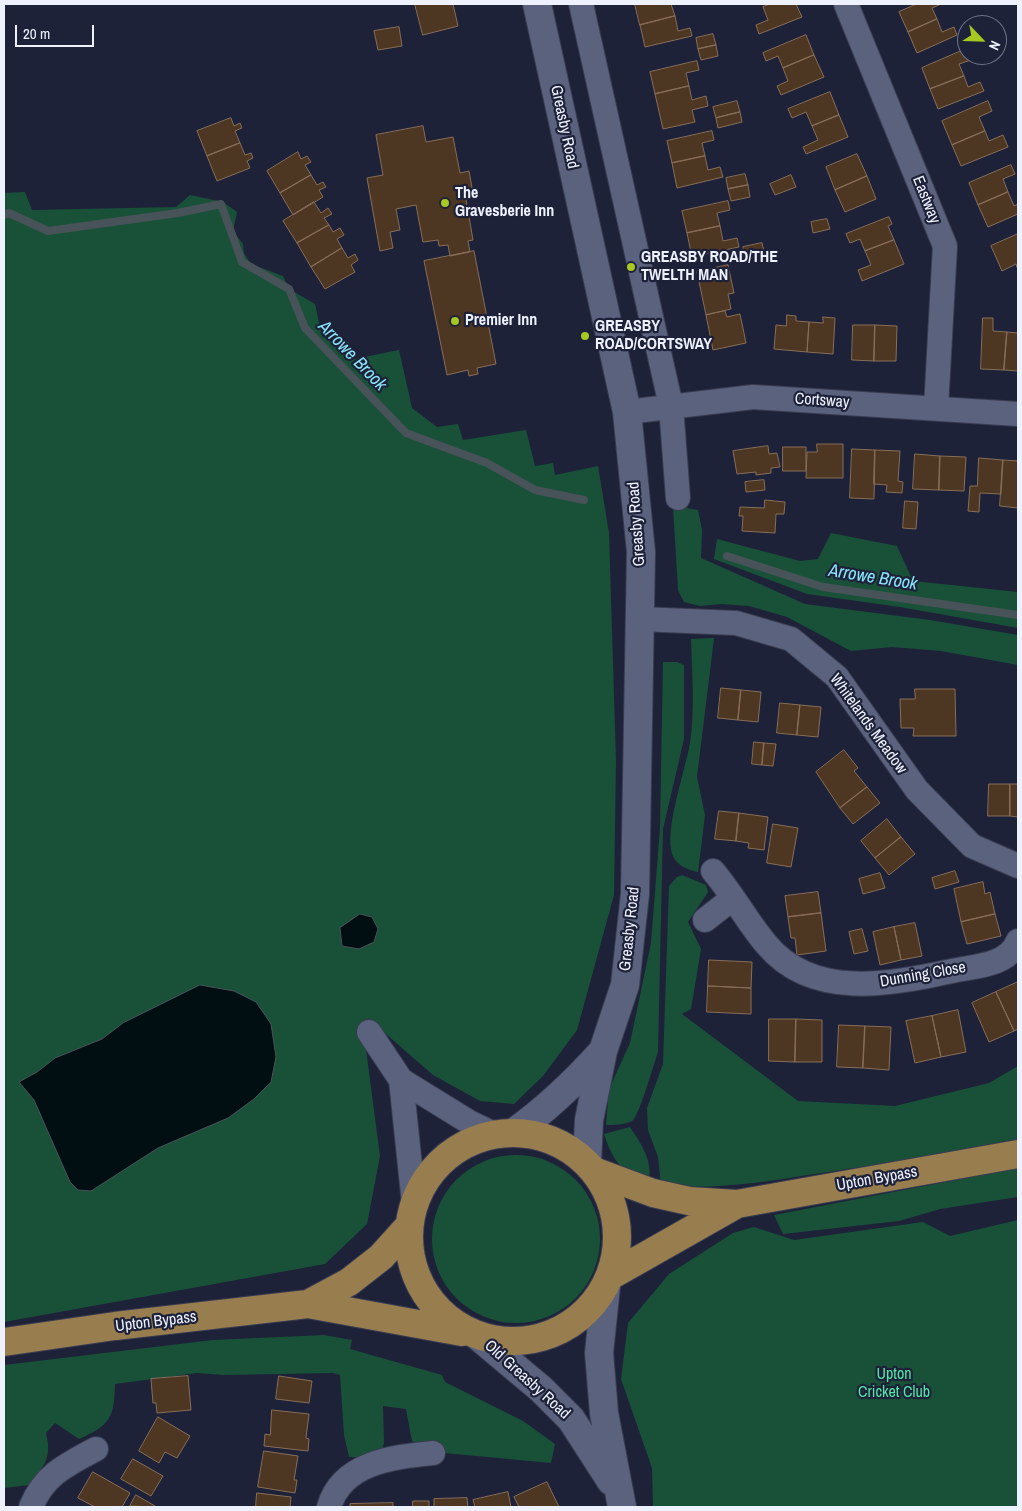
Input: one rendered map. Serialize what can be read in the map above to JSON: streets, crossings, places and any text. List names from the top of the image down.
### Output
{
  "streets": {
    "main road": ["Greasby Road", "Upton Bypass", "Old Greasby Road"],
    "street": [
      "Eastway",
      "Cortsway",
      "Whitelands Meadow",
      "Dunning Close"
    ]
  },
  "crossings": [
    ["Greasby Road", "Cortsway"],
    ["Greasby Road", "Whitelands Meadow"],
    ["Greasby Road", "Upton Bypass"],
    ["Eastway", "Cortsway"],
    ["Upton Bypass", "Old Greasby Road"]
  ],
  "water": ["Arrowe Brook"],
  "parks": ["Upton Cricket Club"],
  "places": [
    "The Gravesberie Inn",
    "GREASBY ROAD/THE TWELTH MAN",
    "Premier Inn",
    "GREASBY ROAD/CORTSWAY"
  ],
  "scale_bar": "20 m",
  "north": "bottom right"
}
